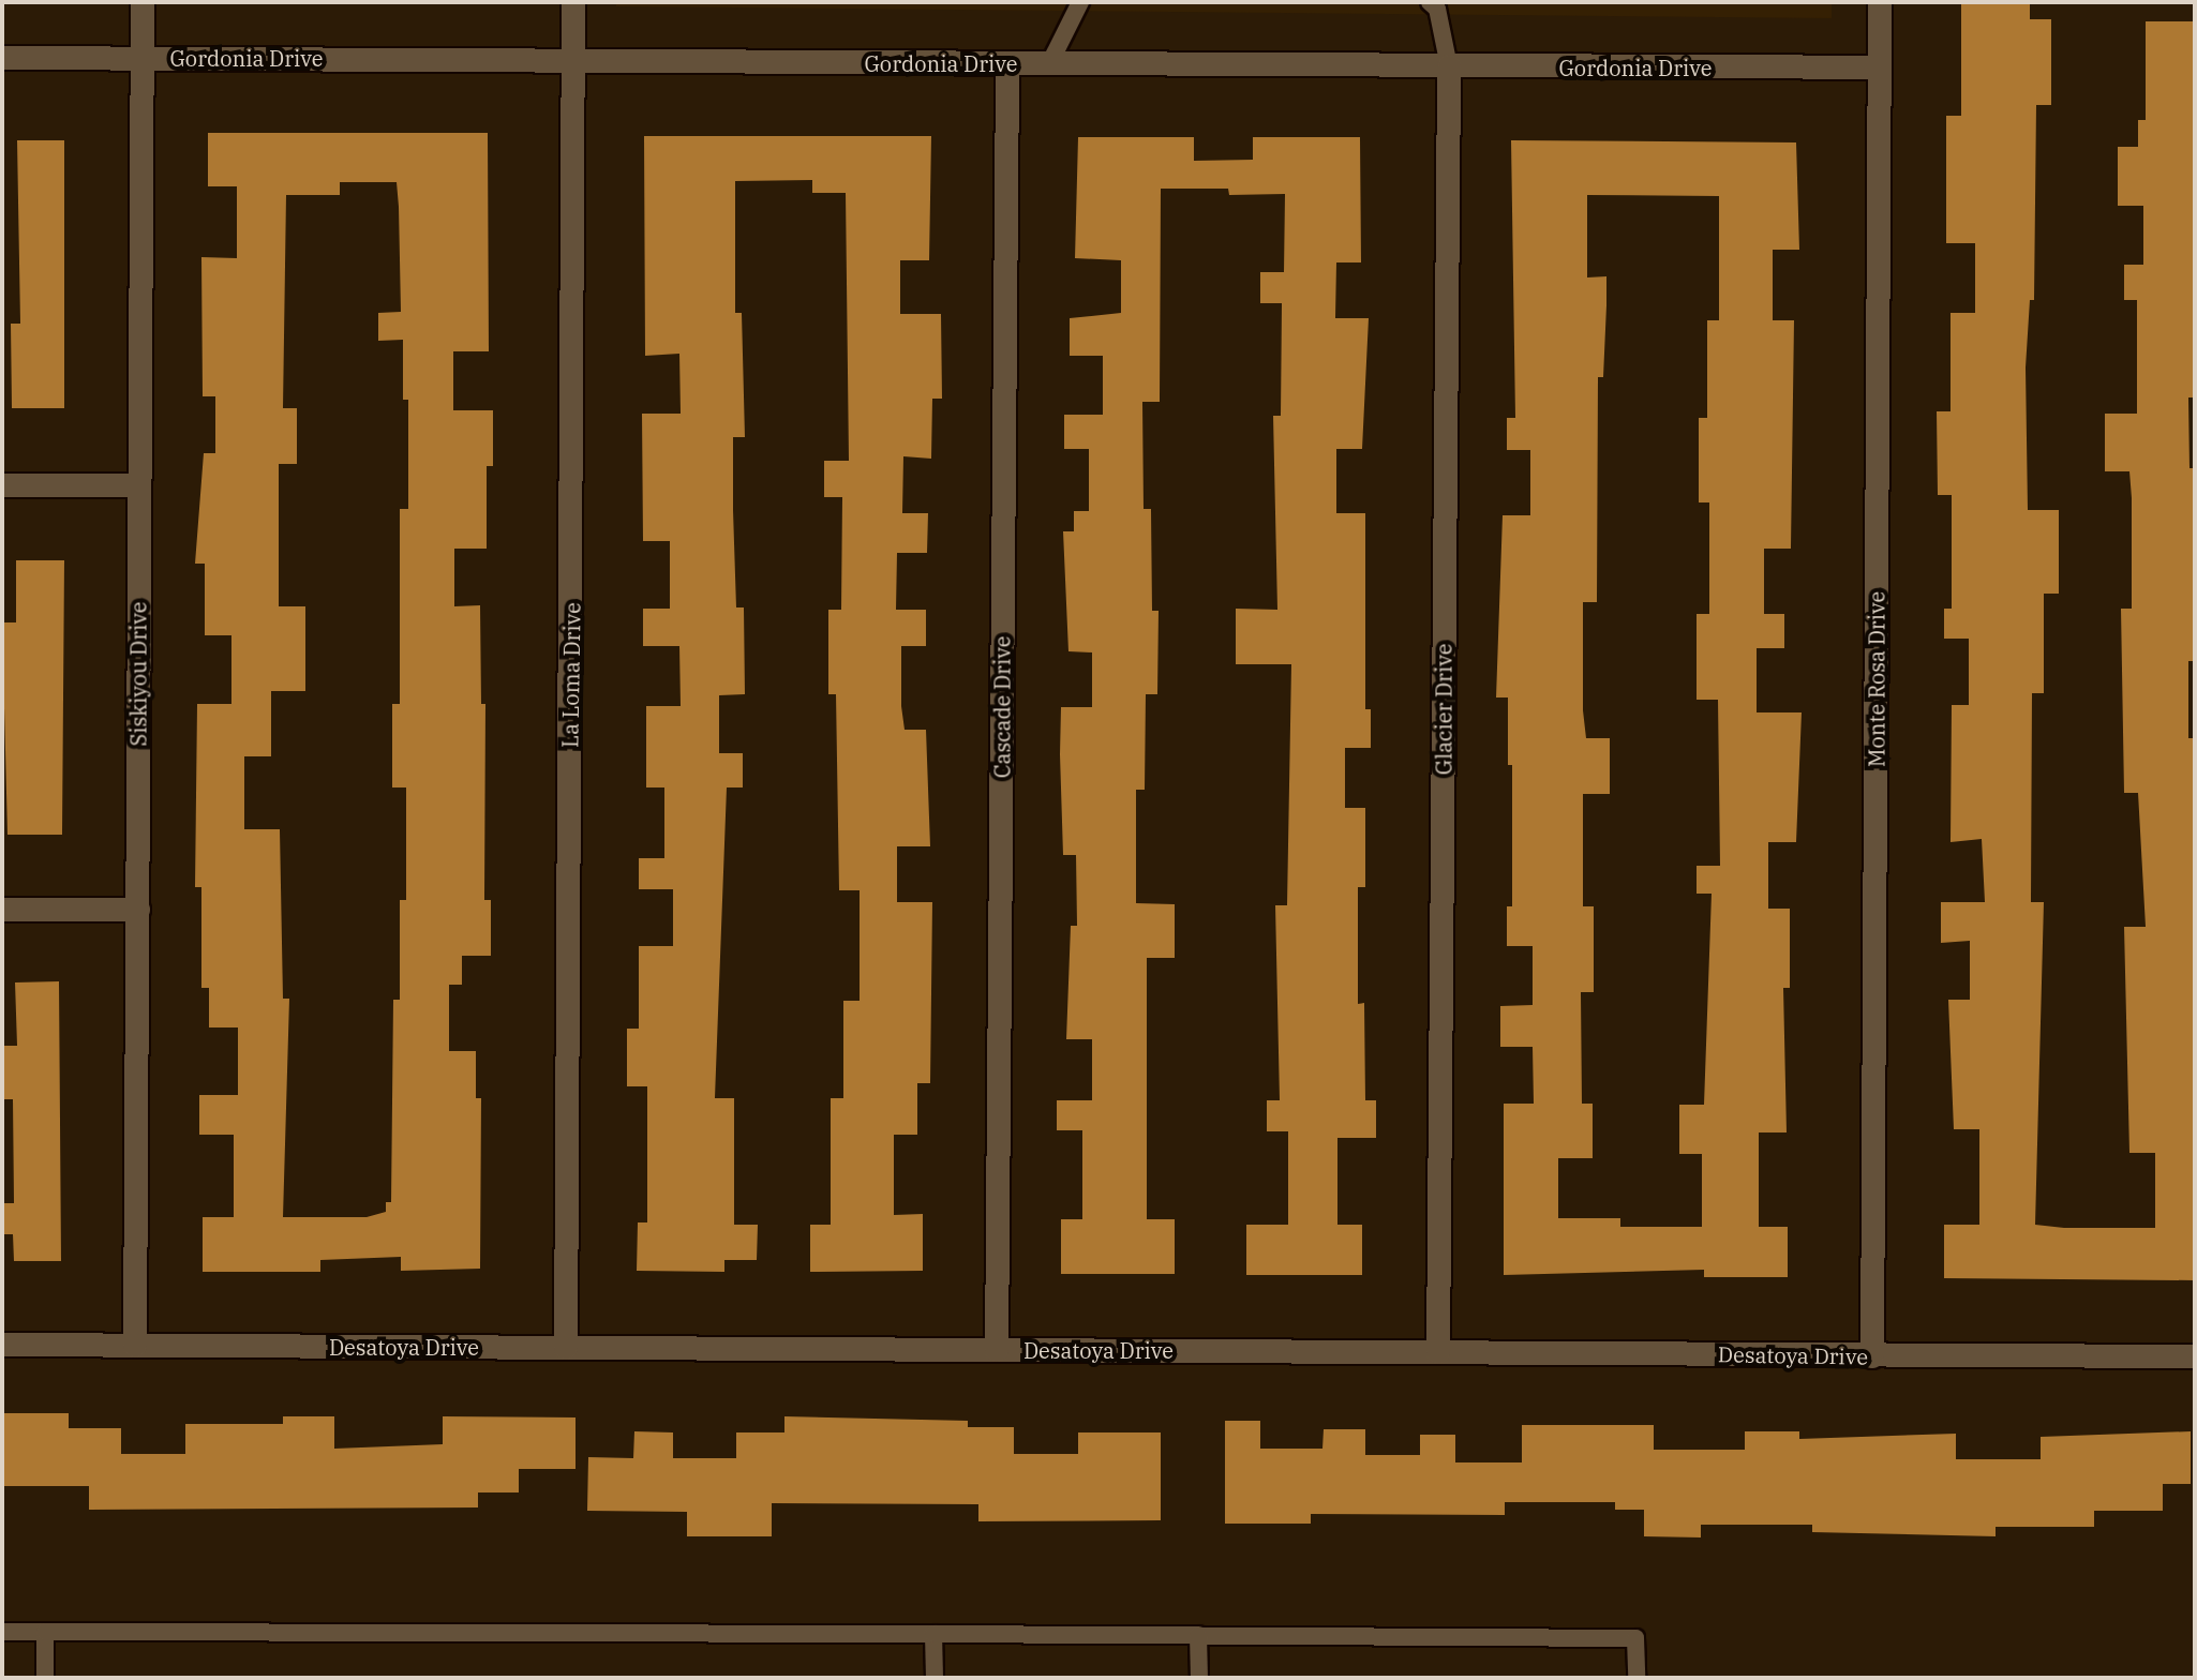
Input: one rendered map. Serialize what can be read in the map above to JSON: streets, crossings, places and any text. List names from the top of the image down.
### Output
{
  "streets": {
    "street": [
      "Gordonia Drive",
      "Siskiyou Drive",
      "La Loma Drive",
      "Monte Rosa Drive",
      "Cascade Drive",
      "Glacier Drive",
      "Desatoya Drive"
    ]
  },
  "crossings": [
    ["Gordonia Drive", "Siskiyou Drive"],
    ["Gordonia Drive", "La Loma Drive"],
    ["Gordonia Drive", "Monte Rosa Drive"],
    ["Gordonia Drive", "Cascade Drive"],
    ["Gordonia Drive", "Glacier Drive"],
    ["Siskiyou Drive", "Desatoya Drive"],
    ["La Loma Drive", "Desatoya Drive"],
    ["Monte Rosa Drive", "Desatoya Drive"],
    ["Cascade Drive", "Desatoya Drive"],
    ["Glacier Drive", "Desatoya Drive"]
  ]
}
